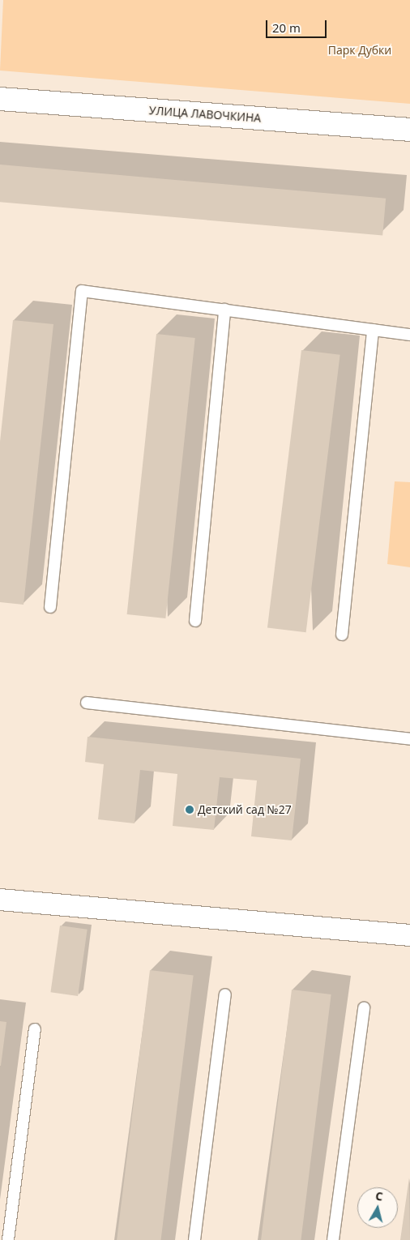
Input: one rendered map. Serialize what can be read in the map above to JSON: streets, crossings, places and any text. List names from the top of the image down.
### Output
{
  "streets": {
    "street": ["УЛИЦА ЛАВОЧКИНА"]
  },
  "parks": ["Парк Дубки"],
  "places": ["Детский сад №27"],
  "scale_bar": "20 m",
  "north": "top"
}
